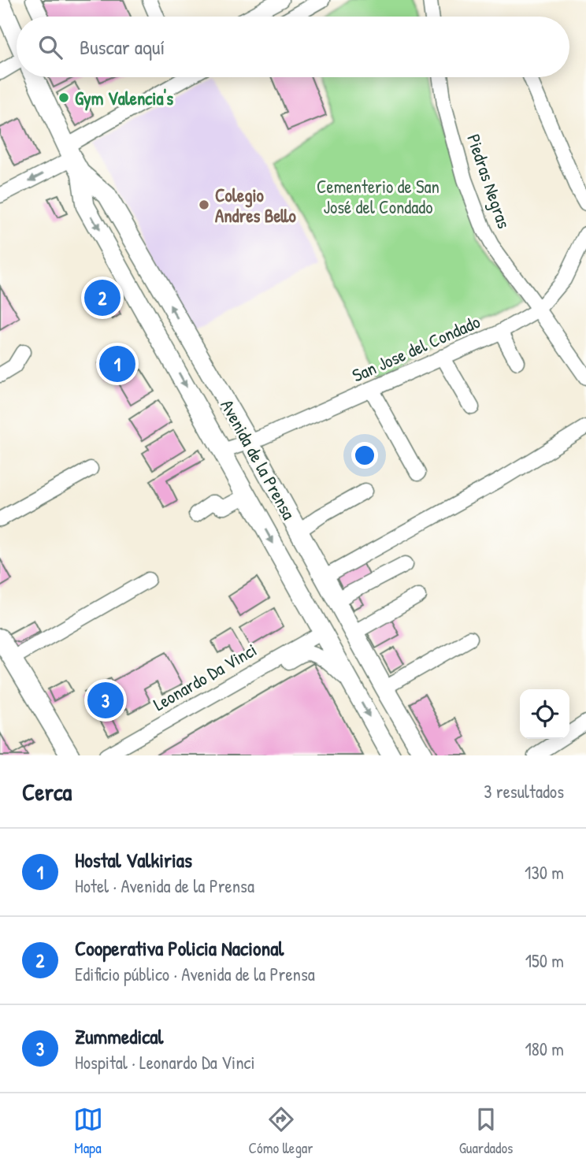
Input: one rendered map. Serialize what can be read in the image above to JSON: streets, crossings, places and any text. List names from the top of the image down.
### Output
{
  "streets": {
    "main road": ["Avenida de la Prensa"],
    "street": ["Piedras Negras", "San Jose del Condado", "Leonardo Da Vinci"]
  },
  "crossings": [
    ["Piedras Negras", "San Jose del Condado"],
    ["San Jose del Condado", "Avenida de la Prensa"],
    ["Avenida de la Prensa", "Leonardo Da Vinci"]
  ],
  "parks": ["Cementerio de San José del Condado"],
  "places": ["Gym Valencia's", "Colegio Andres Bello"],
  "page": {
    "search": "Buscar aquí",
    "pins": ["2", "1", "3"],
    "heading": ["Cerca", "3 resultados"],
    "list": [
      {
        "mark": "1",
        "name": "Hostal Valkirias",
        "note": "Hotel · Avenida de la Prensa",
        "value": "130 m"
      },
      {
        "mark": "2",
        "name": "Cooperativa Policia Nacional",
        "note": "Edificio público · Avenida de la Prensa",
        "value": "150 m"
      },
      {
        "mark": "3",
        "name": "Zummedical",
        "note": "Hospital · Leonardo Da Vinci",
        "value": "180 m"
      }
    ],
    "nav": ["Mapa", "Cómo llegar", "Guardados"]
  }
}
